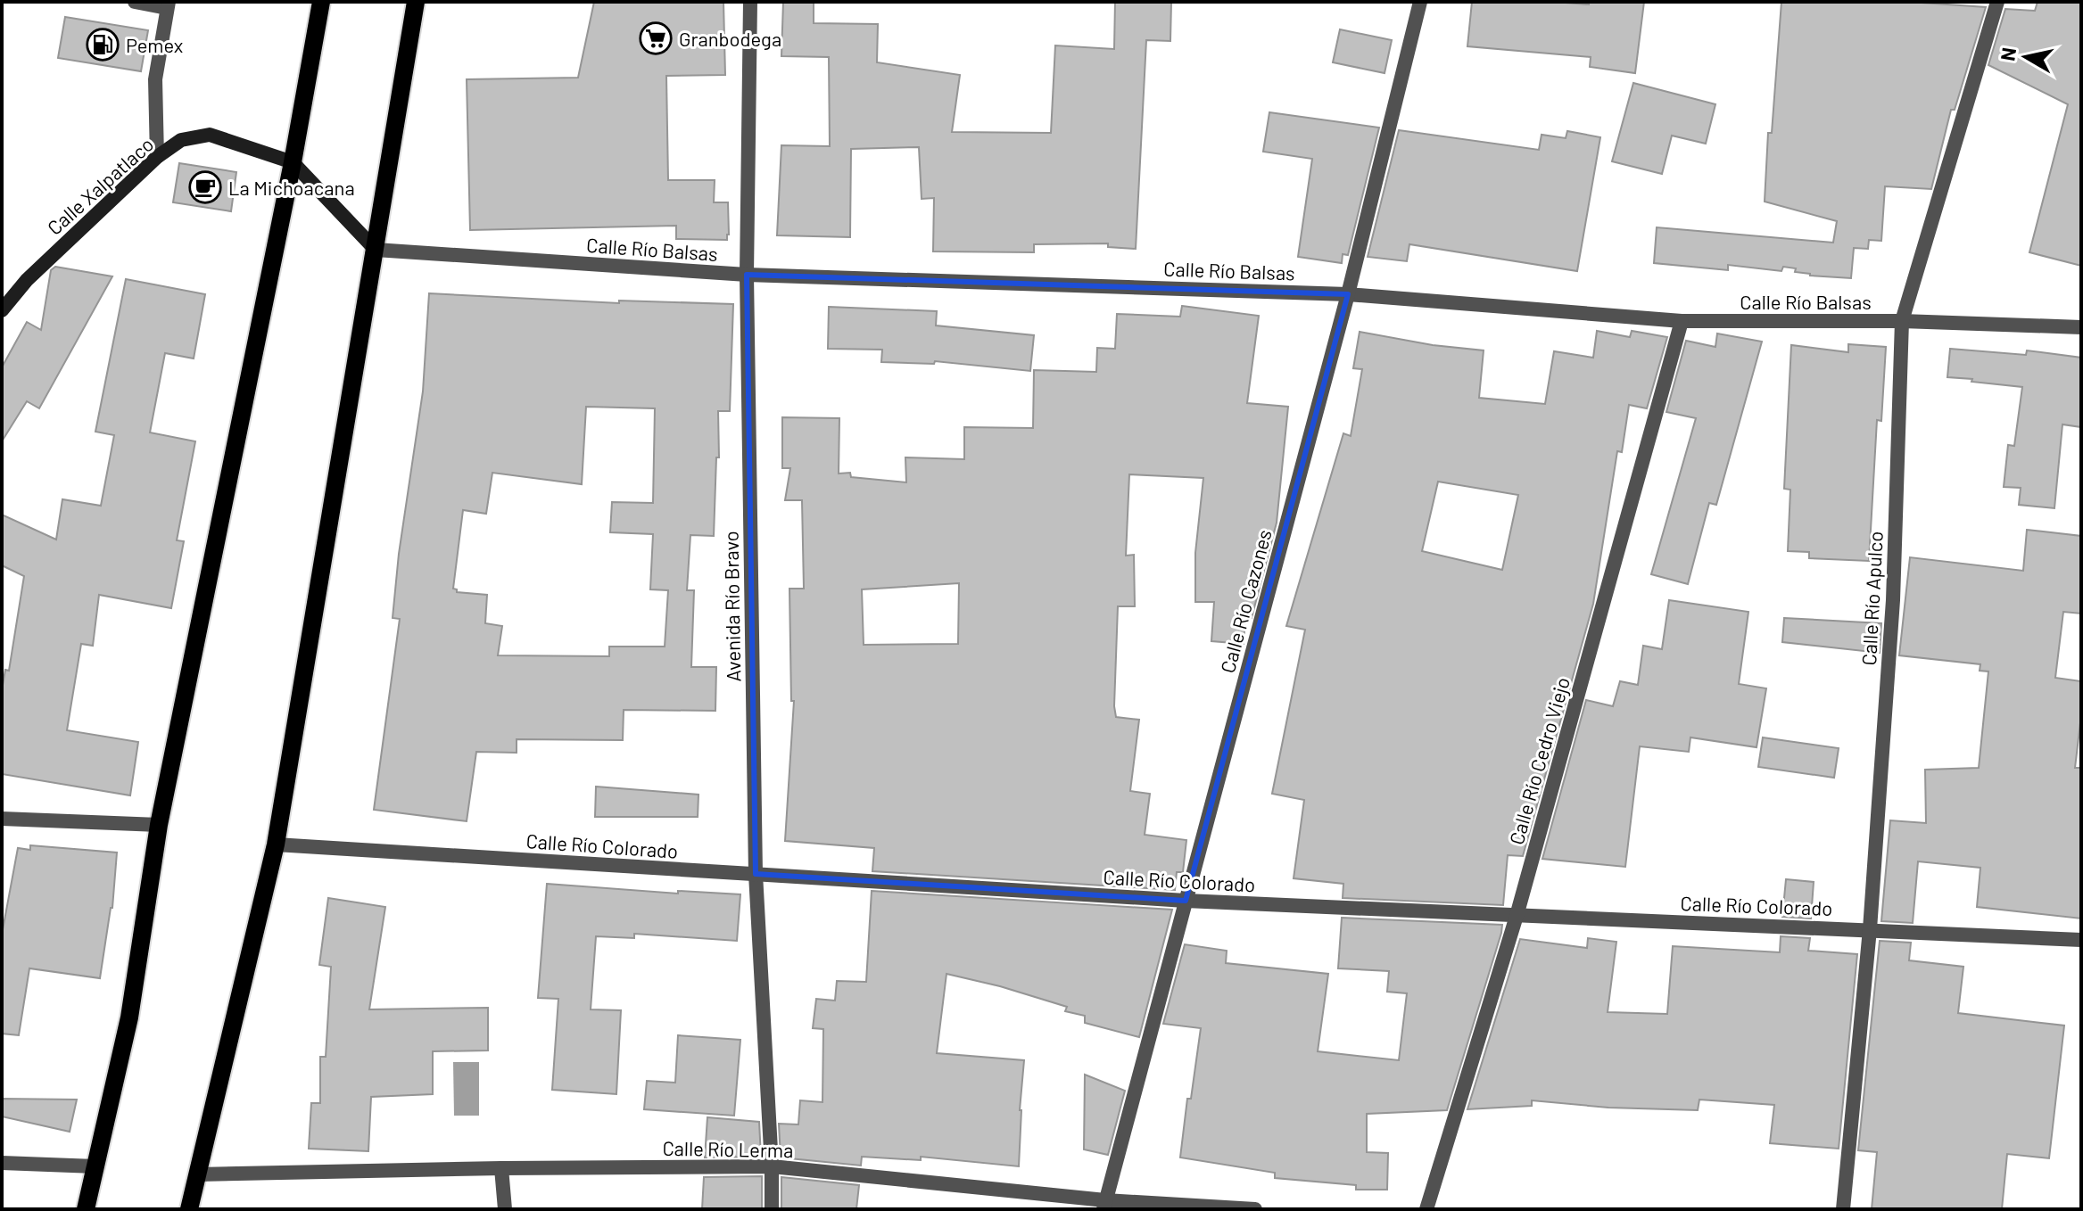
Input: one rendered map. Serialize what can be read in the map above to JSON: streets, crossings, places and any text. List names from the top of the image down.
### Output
{
  "streets": {
    "street": [
      "Calle Xalpatlaco",
      "Calle Río Balsas",
      "Calle Río Apulco",
      "Calle Río Cazones",
      "Avenida Río Bravo",
      "Calle Río Cedro Viejo",
      "Calle Río Colorado",
      "Calle Río Lerma"
    ]
  },
  "crossings": [
    ["Calle Xalpatlaco", "Calle Río Balsas"],
    ["Calle Río Balsas", "Calle Río Apulco"],
    ["Calle Río Balsas", "Calle Río Cazones"],
    ["Calle Río Balsas", "Avenida Río Bravo"],
    ["Calle Río Balsas", "Calle Río Cedro Viejo"],
    ["Calle Río Apulco", "Calle Río Colorado"],
    ["Calle Río Cazones", "Calle Río Colorado"],
    ["Calle Río Cazones", "Calle Río Lerma"],
    ["Avenida Río Bravo", "Calle Río Colorado"],
    ["Avenida Río Bravo", "Calle Río Lerma"],
    ["Calle Río Cedro Viejo", "Calle Río Colorado"]
  ],
  "places": {
    "supermarket": ["Granbodega"],
    "fuel station": ["Pemex"],
    "cafe": ["La Michoacana"]
  },
  "north": "left"
}
